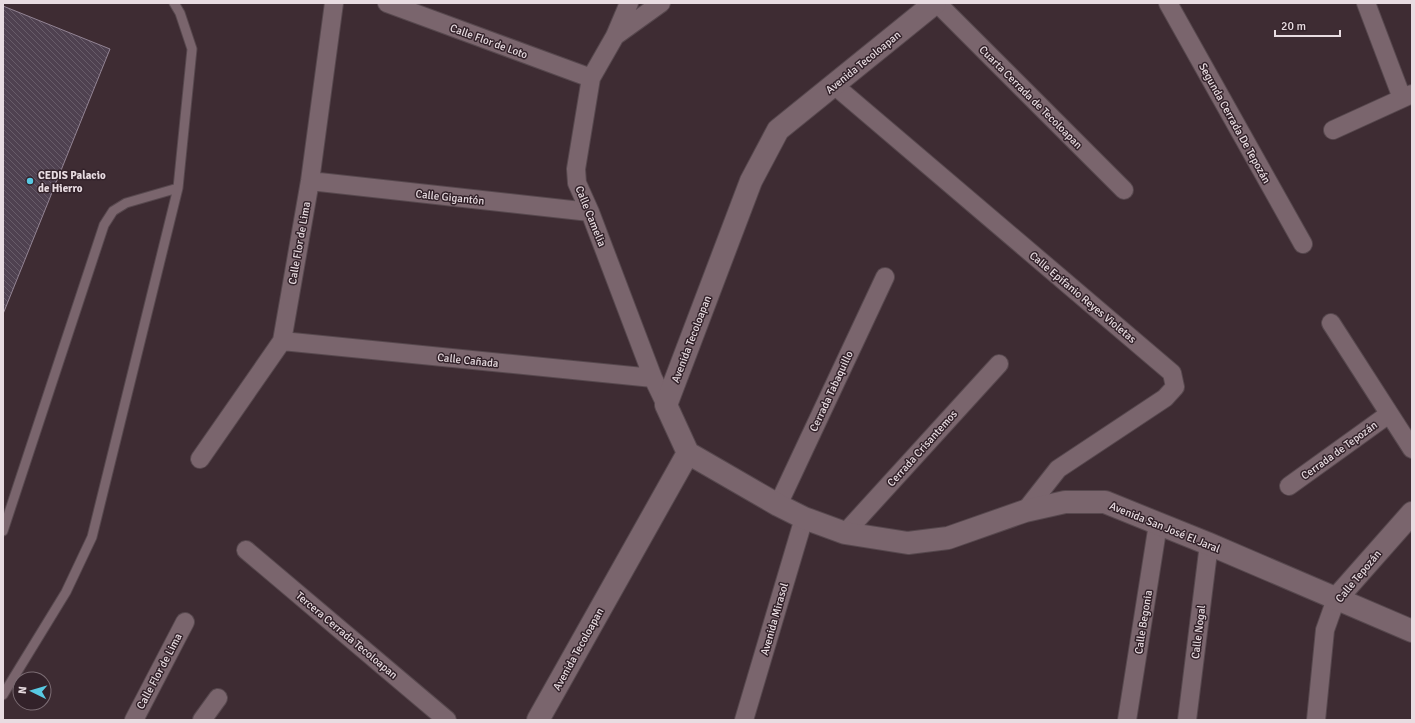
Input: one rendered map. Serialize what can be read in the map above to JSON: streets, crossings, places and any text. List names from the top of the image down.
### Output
{
  "streets": {
    "street": [
      "Calle Flor de Loto",
      "Avenida Tecoloapan",
      "Cuarta Cerrada de Tecoloapan",
      "Segunda Cerrada De Tepozán",
      "Calle Gigantón",
      "Calle Camelia",
      "Calle Flor de Lima",
      "Calle Epifanio Reyes Violetas",
      "Calle Cañada",
      "Cerrada Tabaquillo",
      "Cerrada Crisantemos",
      "Cerrada de Tepozán",
      "Avenida San José El Jaral",
      "Calle Tepozán",
      "Avenida Mirasol",
      "Calle Begonia",
      "Calle Nogal",
      "Tercera Cerrada Tecoloapan"
    ]
  },
  "crossings": [
    ["Calle Flor de Loto", "Calle Camelia"],
    ["Avenida Tecoloapan", "Cuarta Cerrada de Tecoloapan"],
    ["Avenida Tecoloapan", "Calle Camelia"],
    ["Avenida Tecoloapan", "Calle Epifanio Reyes Violetas"],
    ["Avenida Tecoloapan", "Avenida San José El Jaral"],
    ["Calle Gigantón", "Calle Camelia"],
    ["Calle Gigantón", "Calle Flor de Lima"],
    ["Calle Camelia", "Calle Cañada"],
    ["Calle Flor de Lima", "Calle Cañada"],
    ["Calle Epifanio Reyes Violetas", "Avenida San José El Jaral"],
    ["Cerrada Tabaquillo", "Avenida San José El Jaral"],
    ["Cerrada Crisantemos", "Avenida San José El Jaral"],
    ["Avenida San José El Jaral", "Calle Tepozán"],
    ["Avenida San José El Jaral", "Avenida Mirasol"],
    ["Avenida San José El Jaral", "Calle Begonia"],
    ["Avenida San José El Jaral", "Calle Nogal"]
  ],
  "places": ["CEDIS Palacio de Hierro"],
  "scale_bar": "20 m",
  "north": "left"
}
